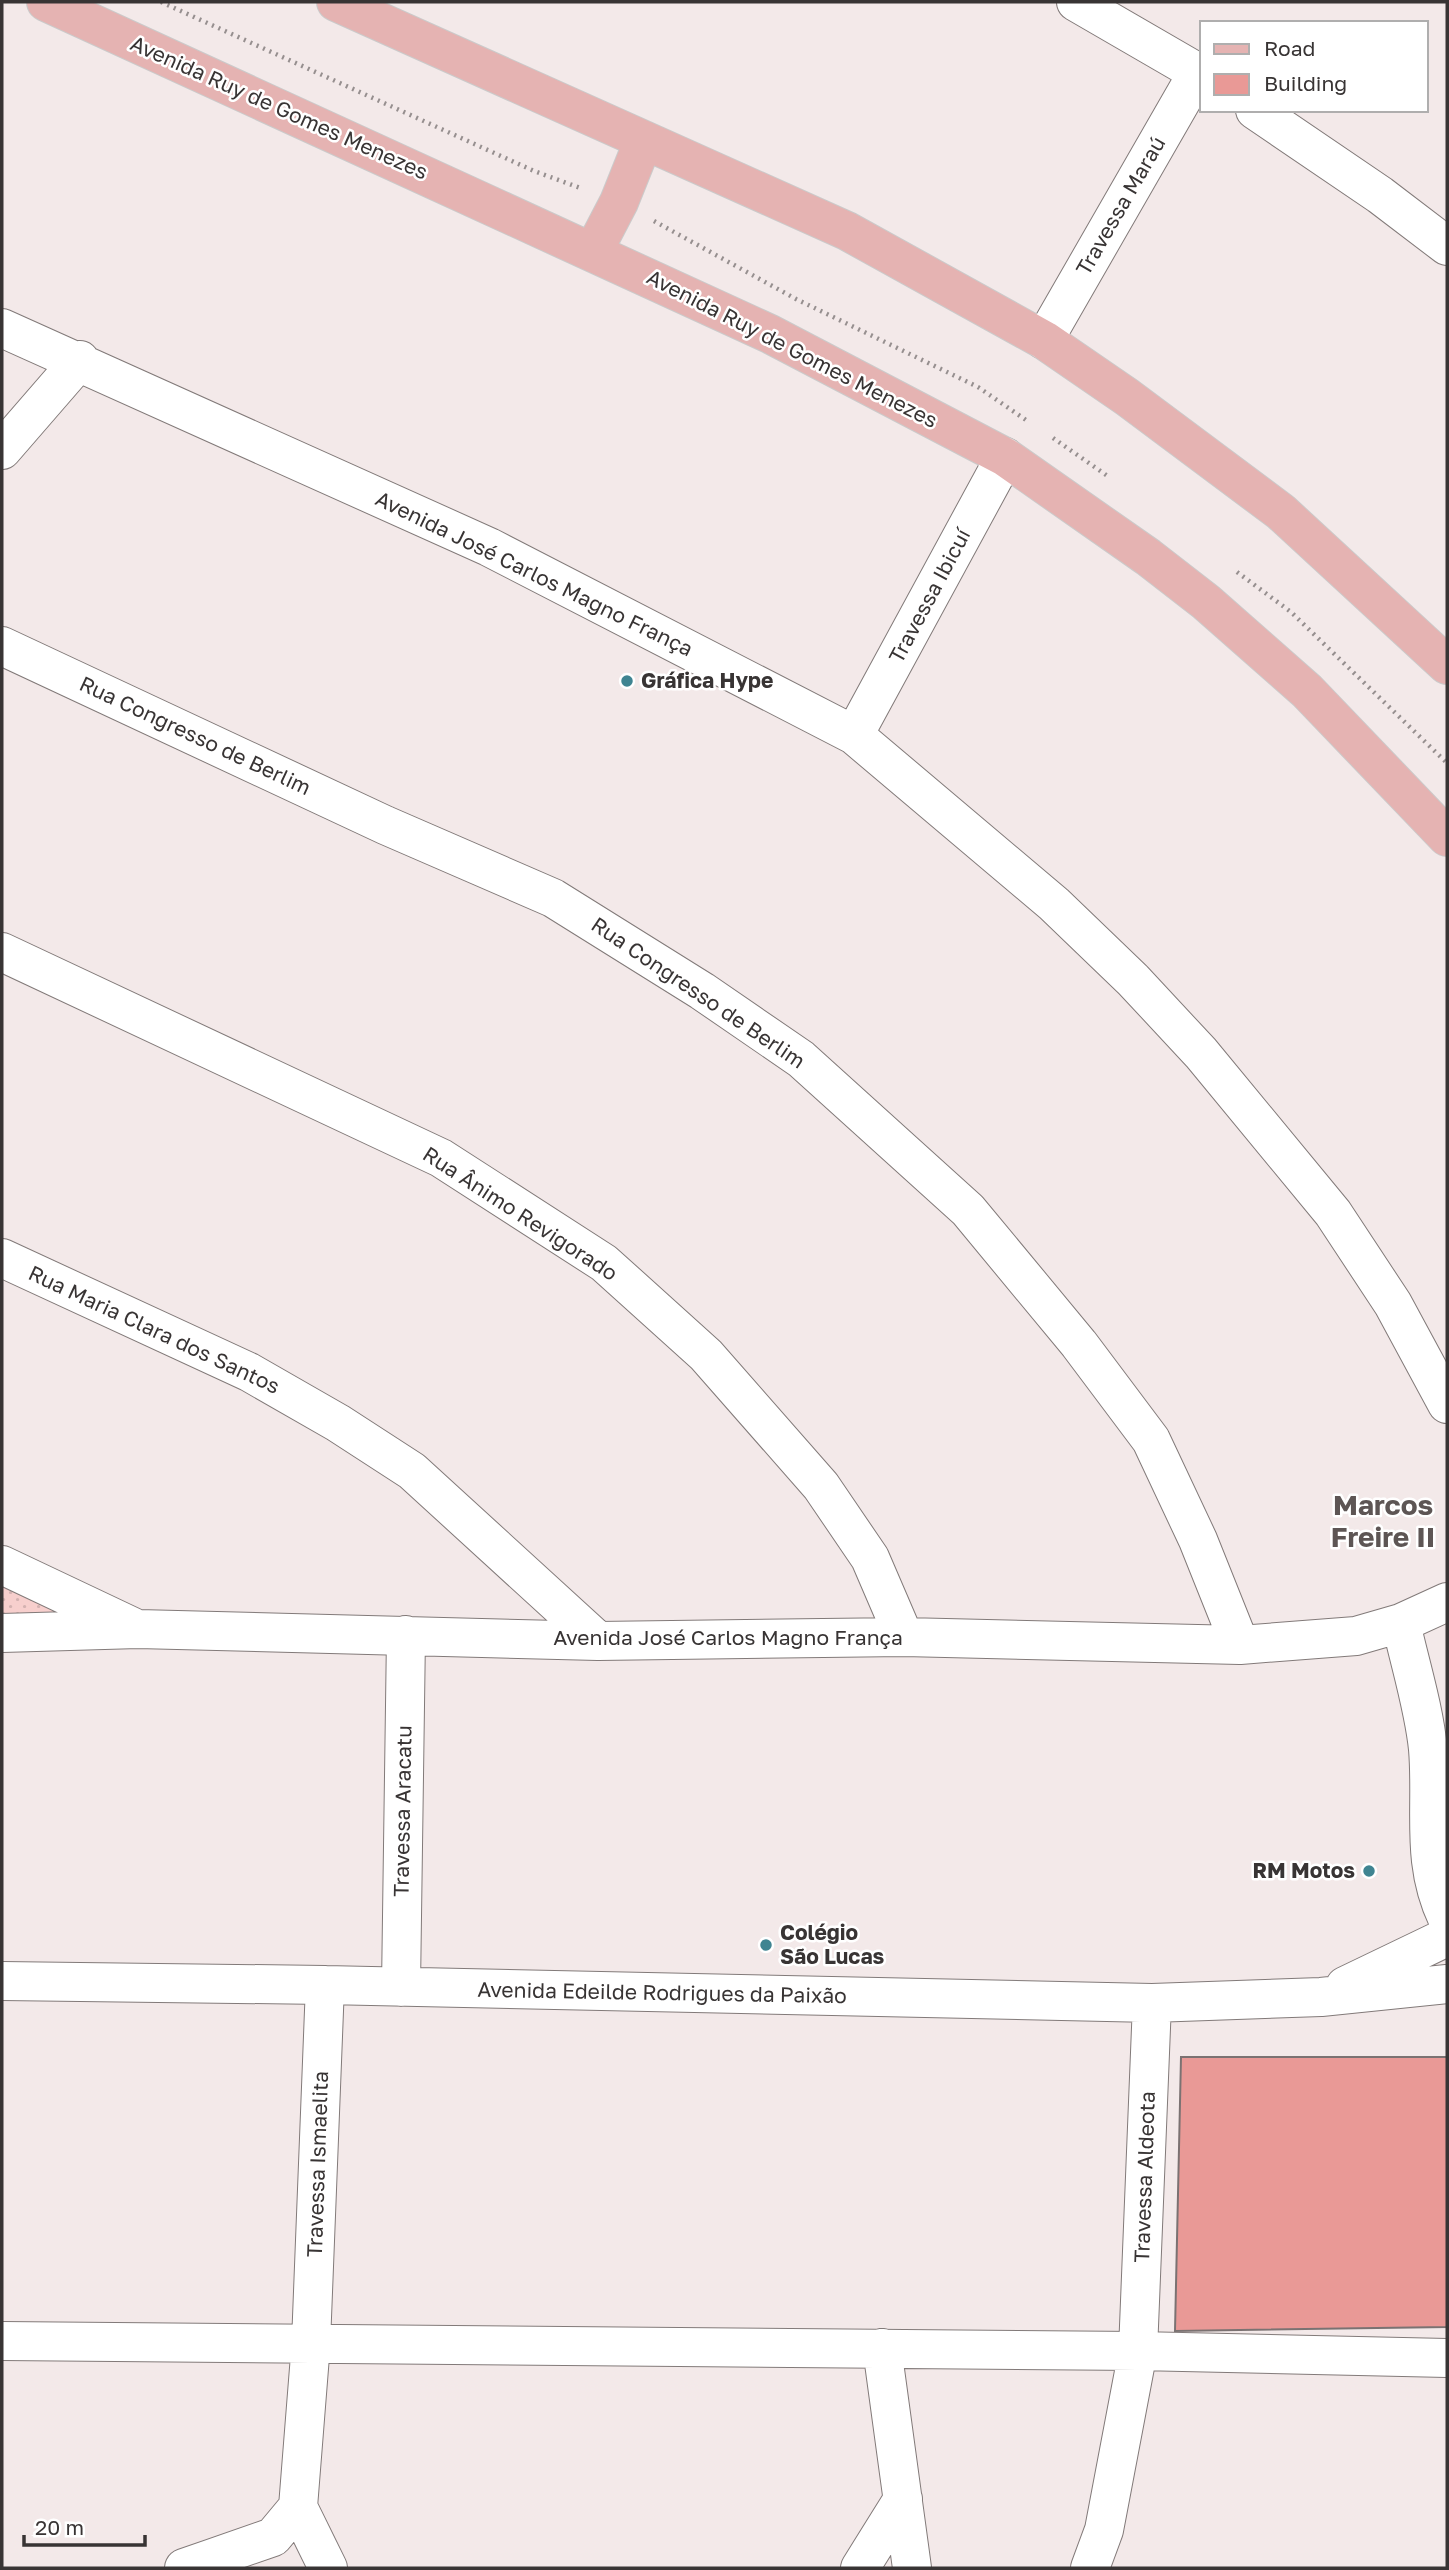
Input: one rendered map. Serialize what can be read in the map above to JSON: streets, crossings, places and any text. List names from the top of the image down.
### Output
{
  "streets": {
    "main road": ["Avenida Ruy de Gomes Menezes"],
    "street": [
      "Travessa Maraú",
      "Avenida José Carlos Magno França",
      "Travessa Ibicuí",
      "Rua Congresso de Berlim",
      "Rua Ânimo Revigorado",
      "Rua Maria Clara dos Santos",
      "Travessa Aracatu",
      "Avenida Edeilde Rodrigues da Paixão",
      "Travessa Ismaelita",
      "Travessa Aldeota"
    ]
  },
  "crossings": [
    ["Avenida Ruy de Gomes Menezes", "Travessa Ibicuí"],
    ["Avenida José Carlos Magno França", "Travessa Ibicuí"],
    ["Avenida José Carlos Magno França", "Rua Congresso de Berlim"],
    ["Avenida José Carlos Magno França", "Rua Ânimo Revigorado"],
    ["Avenida José Carlos Magno França", "Rua Maria Clara dos Santos"],
    ["Avenida José Carlos Magno França", "Travessa Aracatu"],
    ["Travessa Aracatu", "Avenida Edeilde Rodrigues da Paixão"],
    ["Avenida Edeilde Rodrigues da Paixão", "Travessa Ismaelita"],
    ["Avenida Edeilde Rodrigues da Paixão", "Travessa Aldeota"]
  ],
  "districts": ["Marcos Freire II"],
  "places": ["Gráfica Hype", "RM Motos", "Colégio São Lucas"],
  "legend": ["Road", "Building"],
  "scale_bar": "20 m"
}
